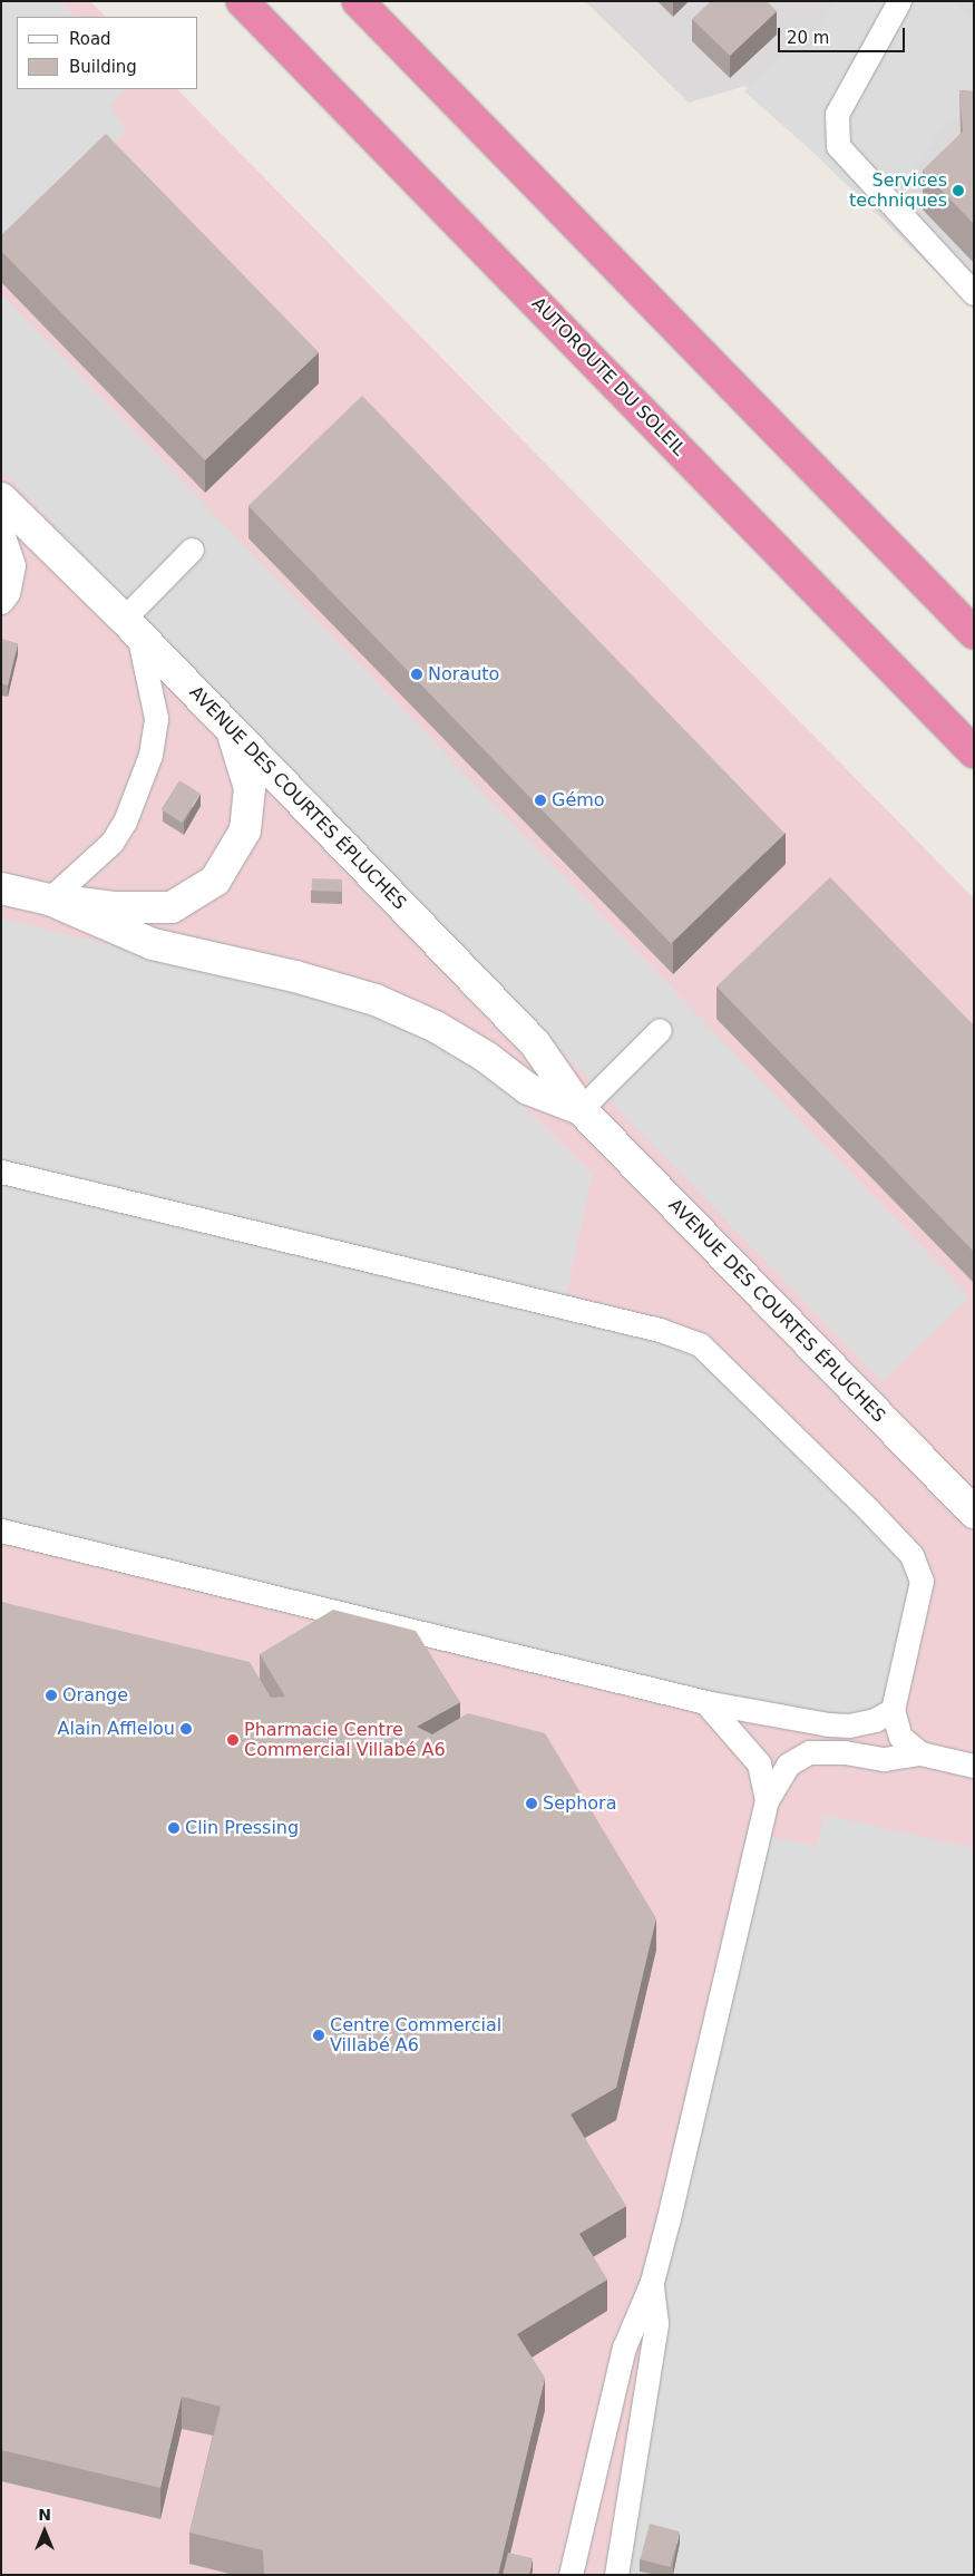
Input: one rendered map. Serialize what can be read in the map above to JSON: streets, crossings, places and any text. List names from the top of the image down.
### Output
{
  "streets": {
    "highway": ["AUTOROUTE DU SOLEIL"],
    "street": ["AVENUE DES COURTES ÉPLUCHES"]
  },
  "places": [
    "Services techniques",
    "Norauto",
    "Gémo",
    "Orange",
    "Alain Afflelou",
    "Pharmacie Centre Commercial Villabé A6",
    "Sephora",
    "Clin Pressing",
    "Centre Commercial Villabé A6"
  ],
  "legend": ["Road", "Building"],
  "scale_bar": "20 m",
  "north": "top"
}
